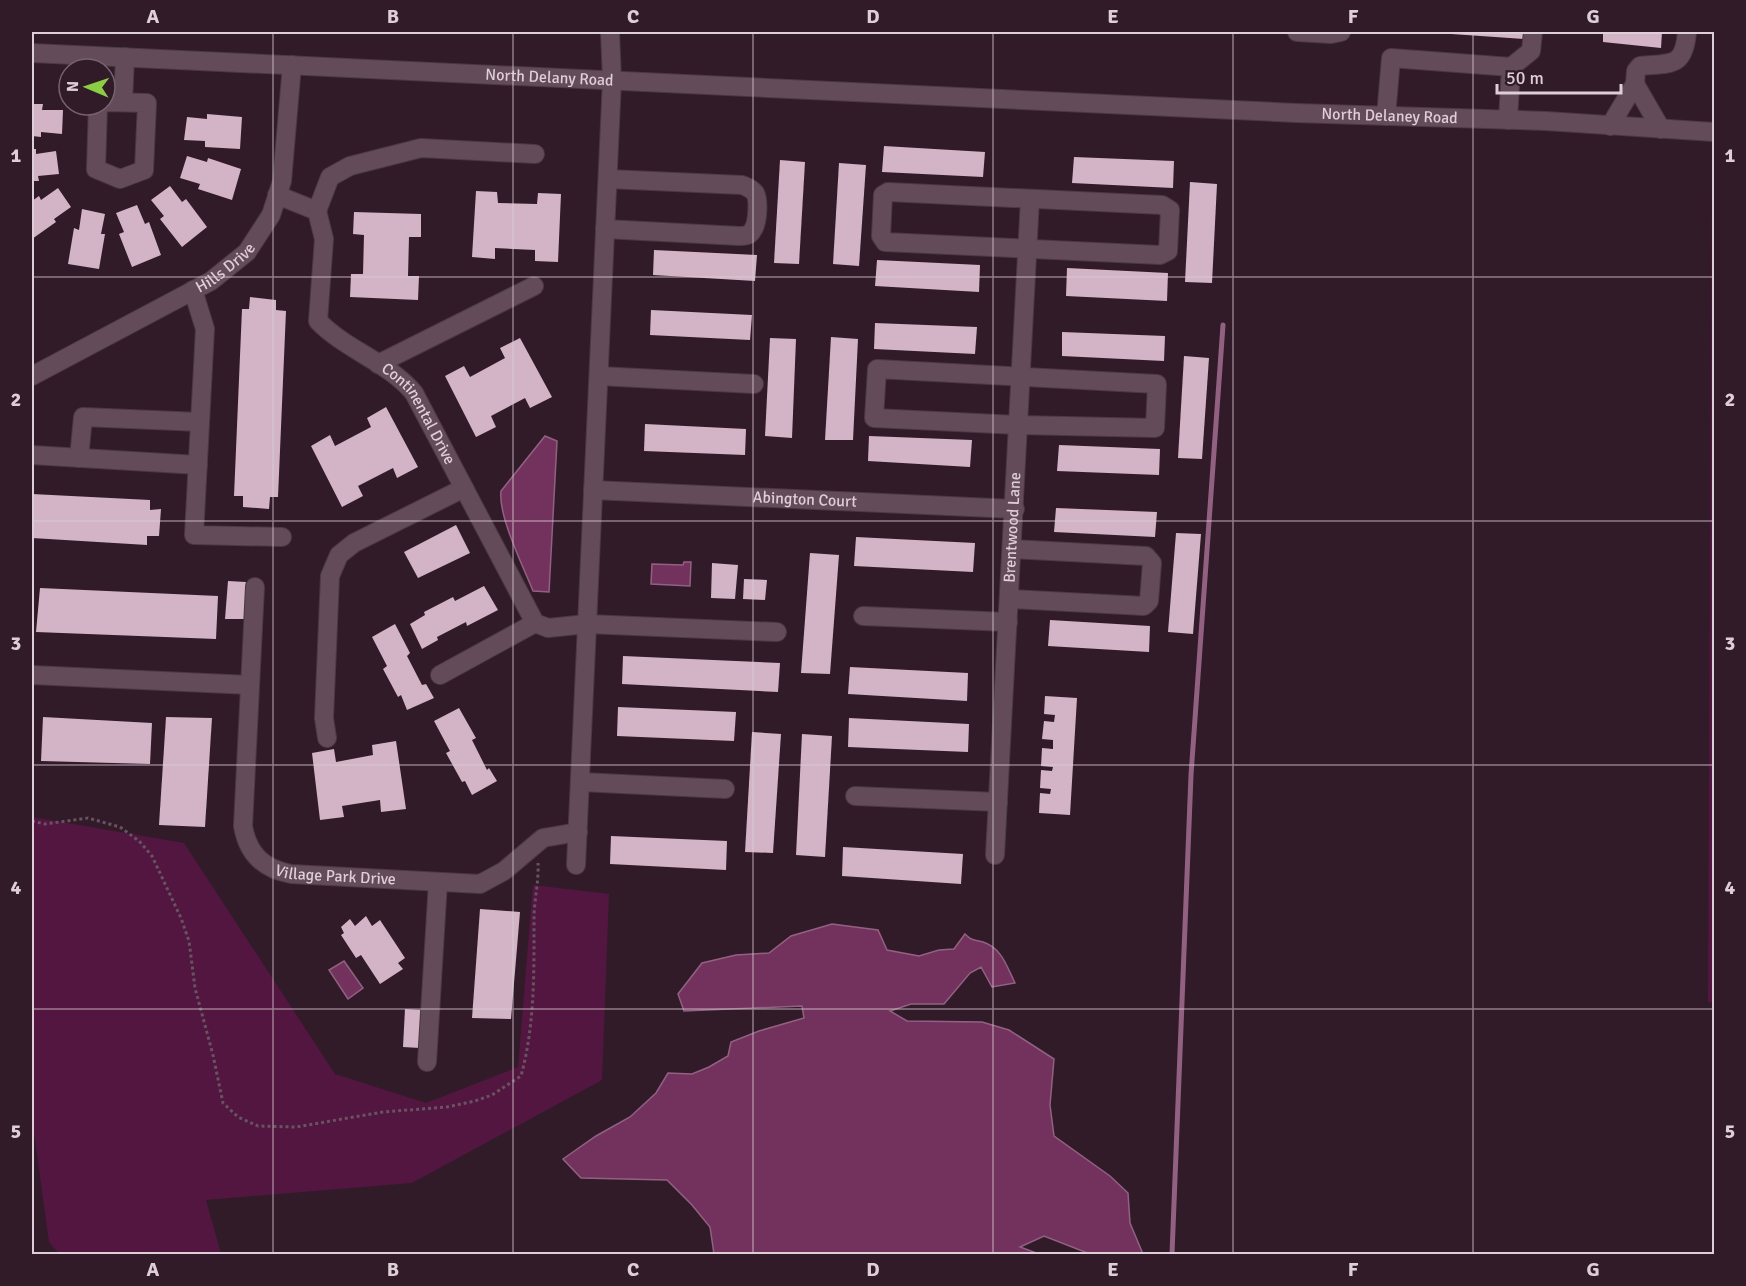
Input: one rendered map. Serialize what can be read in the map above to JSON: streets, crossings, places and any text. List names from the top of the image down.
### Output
{
  "streets": {
    "street": [
      "North Delany Road",
      "North Delaney Road",
      "Hills Drive",
      "Continental Drive",
      "Abington Court",
      "Brentwood Lane",
      "Village Park Drive"
    ]
  },
  "crossings": [
    ["North Delany Road", "North Delaney Road"],
    ["North Delany Road", "Hills Drive"],
    ["Abington Court", "Brentwood Lane"]
  ],
  "scale_bar": "50 m",
  "north": "left",
  "grid": {
    "columns": [
      "A",
      "B",
      "C",
      "D",
      "E",
      "F",
      "G"
    ],
    "rows": [
      "1",
      "2",
      "3",
      "4",
      "5"
    ]
  }
}
